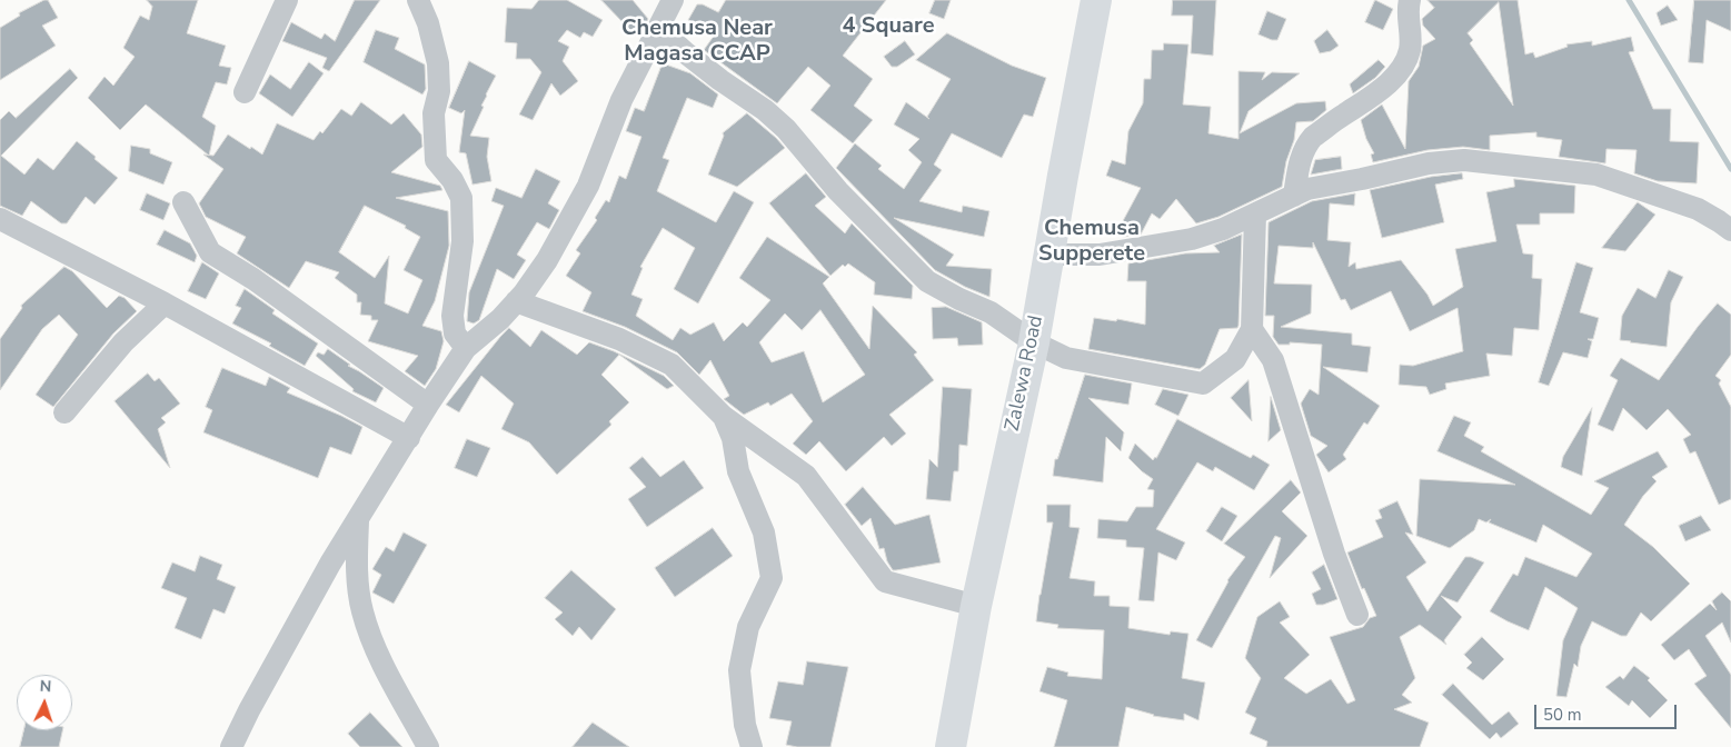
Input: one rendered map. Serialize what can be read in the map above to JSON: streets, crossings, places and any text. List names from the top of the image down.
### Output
{
  "streets": {
    "highway": ["Zalewa Road"]
  },
  "districts": ["4 Square", "Chemusa Near Magasa CCAP", "Chemusa Supperete"],
  "scale_bar": "50 m",
  "north": "top"
}
